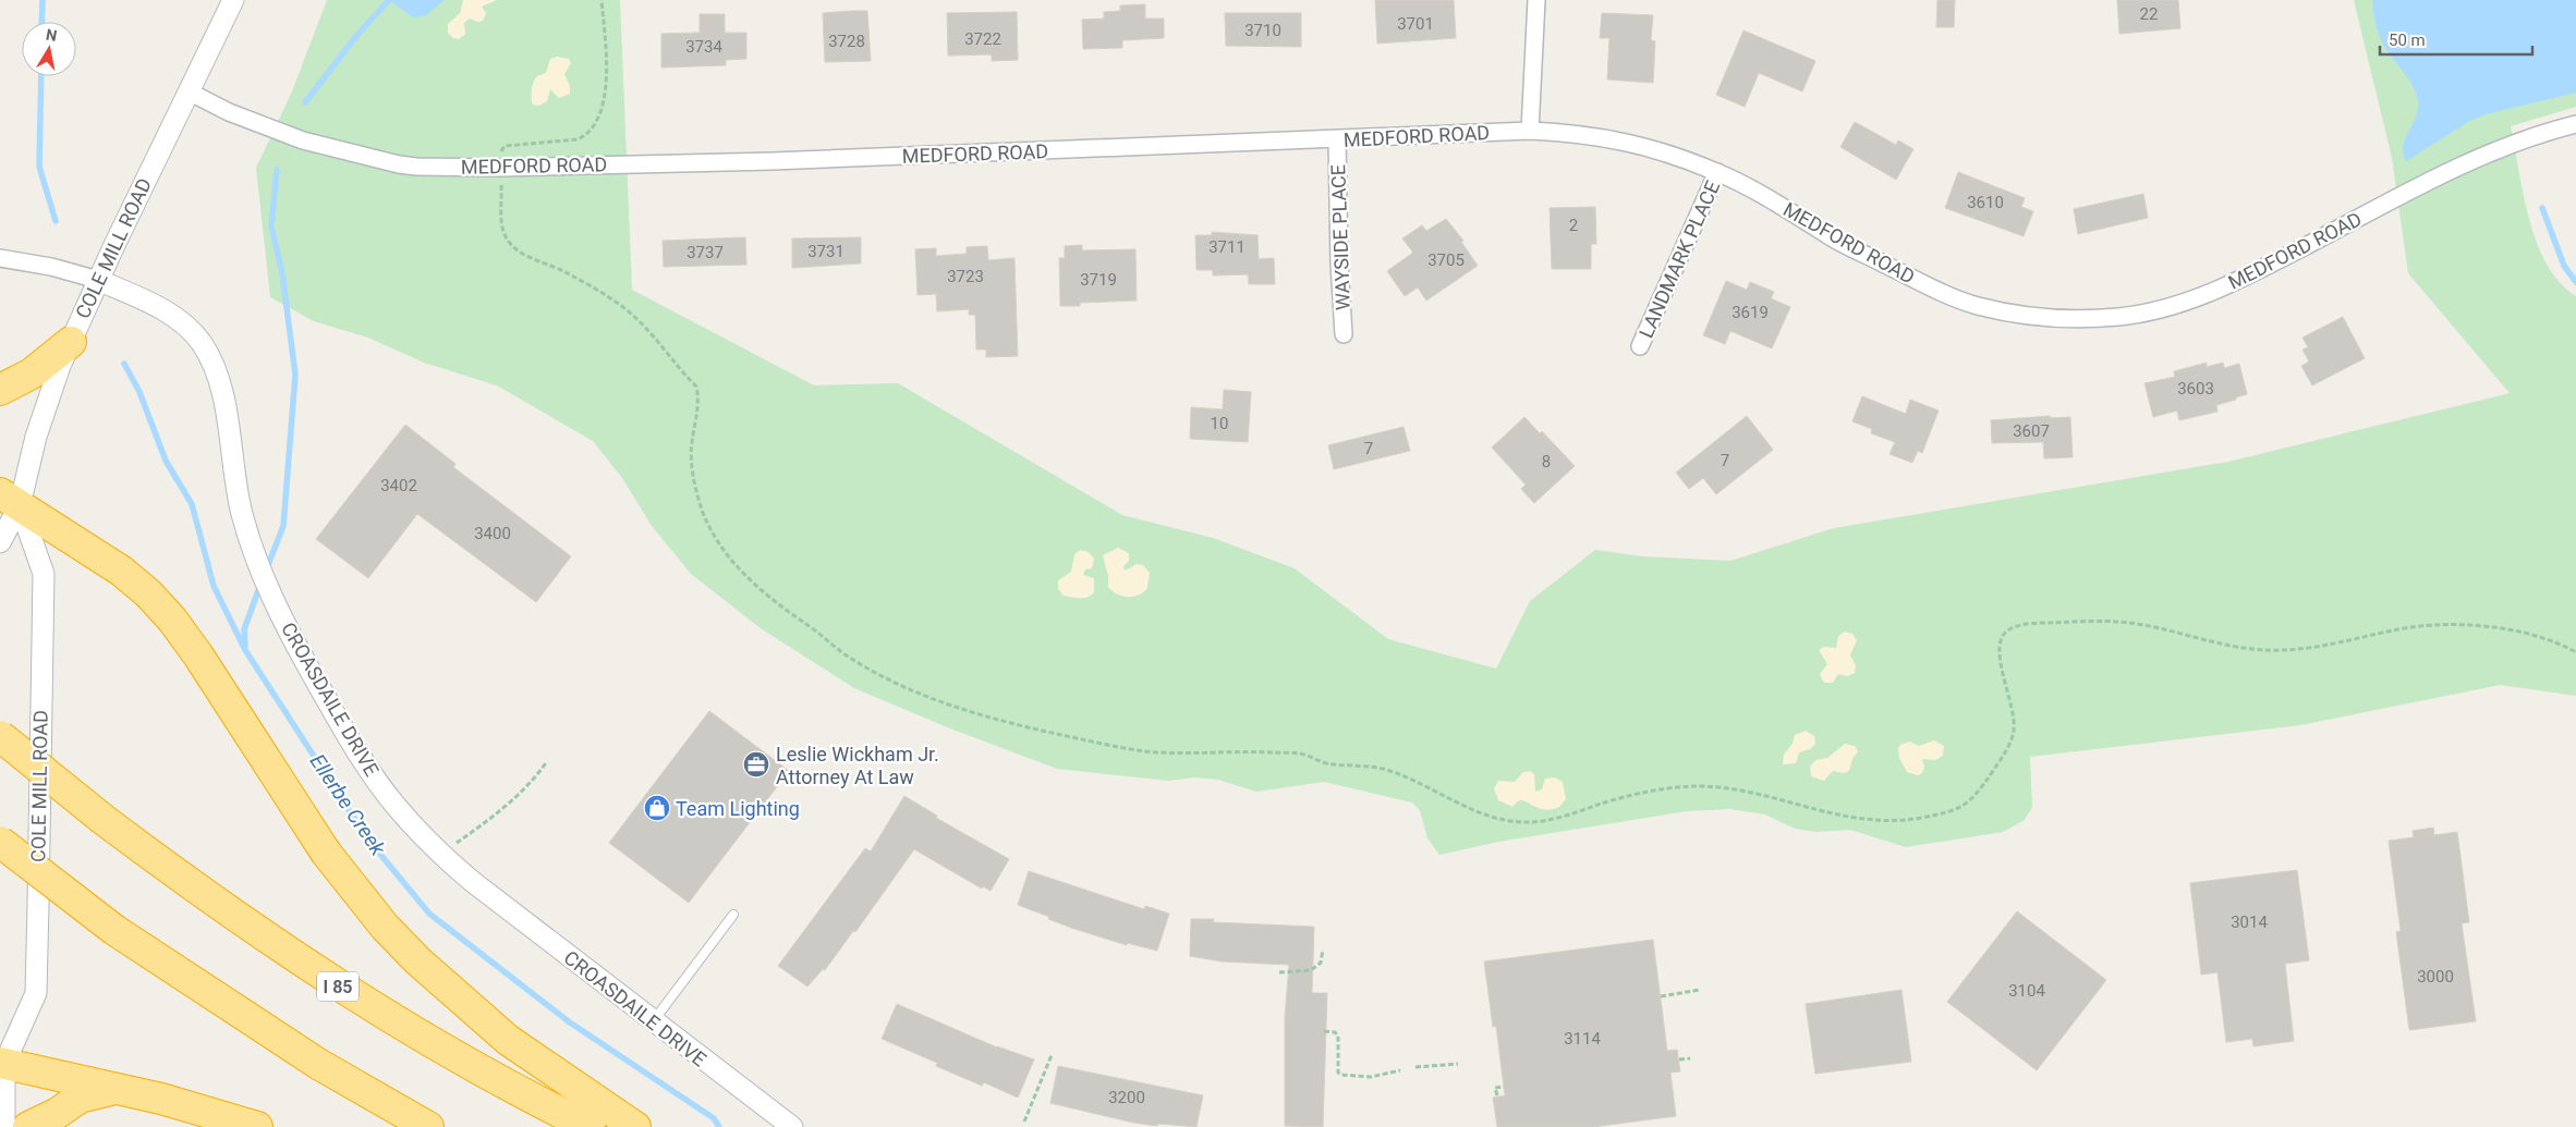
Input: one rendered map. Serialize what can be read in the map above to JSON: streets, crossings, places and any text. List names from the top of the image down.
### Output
{
  "streets": {
    "highway": ["I 85"],
    "street": [
      "MEDFORD ROAD",
      "WAYSIDE PLACE",
      "COLE MILL ROAD",
      "LANDMARK PLACE",
      "CROASDAILE DRIVE"
    ]
  },
  "crossings": [
    ["MEDFORD ROAD", "WAYSIDE PLACE"],
    ["MEDFORD ROAD", "COLE MILL ROAD"],
    ["MEDFORD ROAD", "LANDMARK PLACE"],
    ["COLE MILL ROAD", "CROASDAILE DRIVE"]
  ],
  "water": ["Ellerbe Creek"],
  "places": {
    "office": ["Leslie Wickham Jr. Attorney At Law"],
    "shop": ["Team Lighting"]
  },
  "house_numbers": [
    "22",
    "3701",
    "3710",
    "3722",
    "3728",
    "3734",
    "3610",
    "2",
    "3711",
    "3731",
    "3737",
    "3705",
    "3723",
    "3719",
    "3619",
    "3603",
    "10",
    "3607",
    "7",
    "7",
    "8",
    "3402",
    "3400",
    "3014",
    "3000",
    "3104",
    "3114",
    "3200"
  ],
  "scale_bar": "50 m",
  "north": "top"
}
